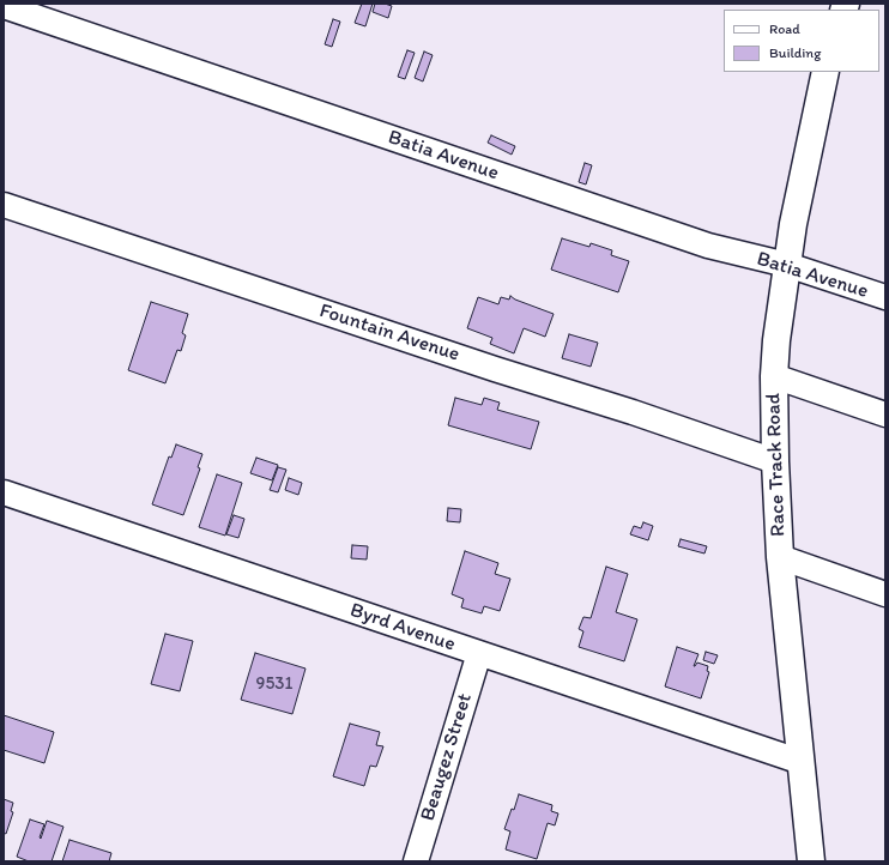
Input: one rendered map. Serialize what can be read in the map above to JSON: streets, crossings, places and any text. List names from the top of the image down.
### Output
{
  "streets": {
    "street": [
      "Batia Avenue",
      "Fountain Avenue",
      "Race Track Road",
      "Byrd Avenue",
      "Beaugez Street"
    ]
  },
  "crossings": [
    ["Batia Avenue", "Race Track Road"],
    ["Fountain Avenue", "Race Track Road"],
    ["Race Track Road", "Byrd Avenue"],
    ["Byrd Avenue", "Beaugez Street"]
  ],
  "house_numbers": ["9531"],
  "legend": ["Road", "Building"]
}
